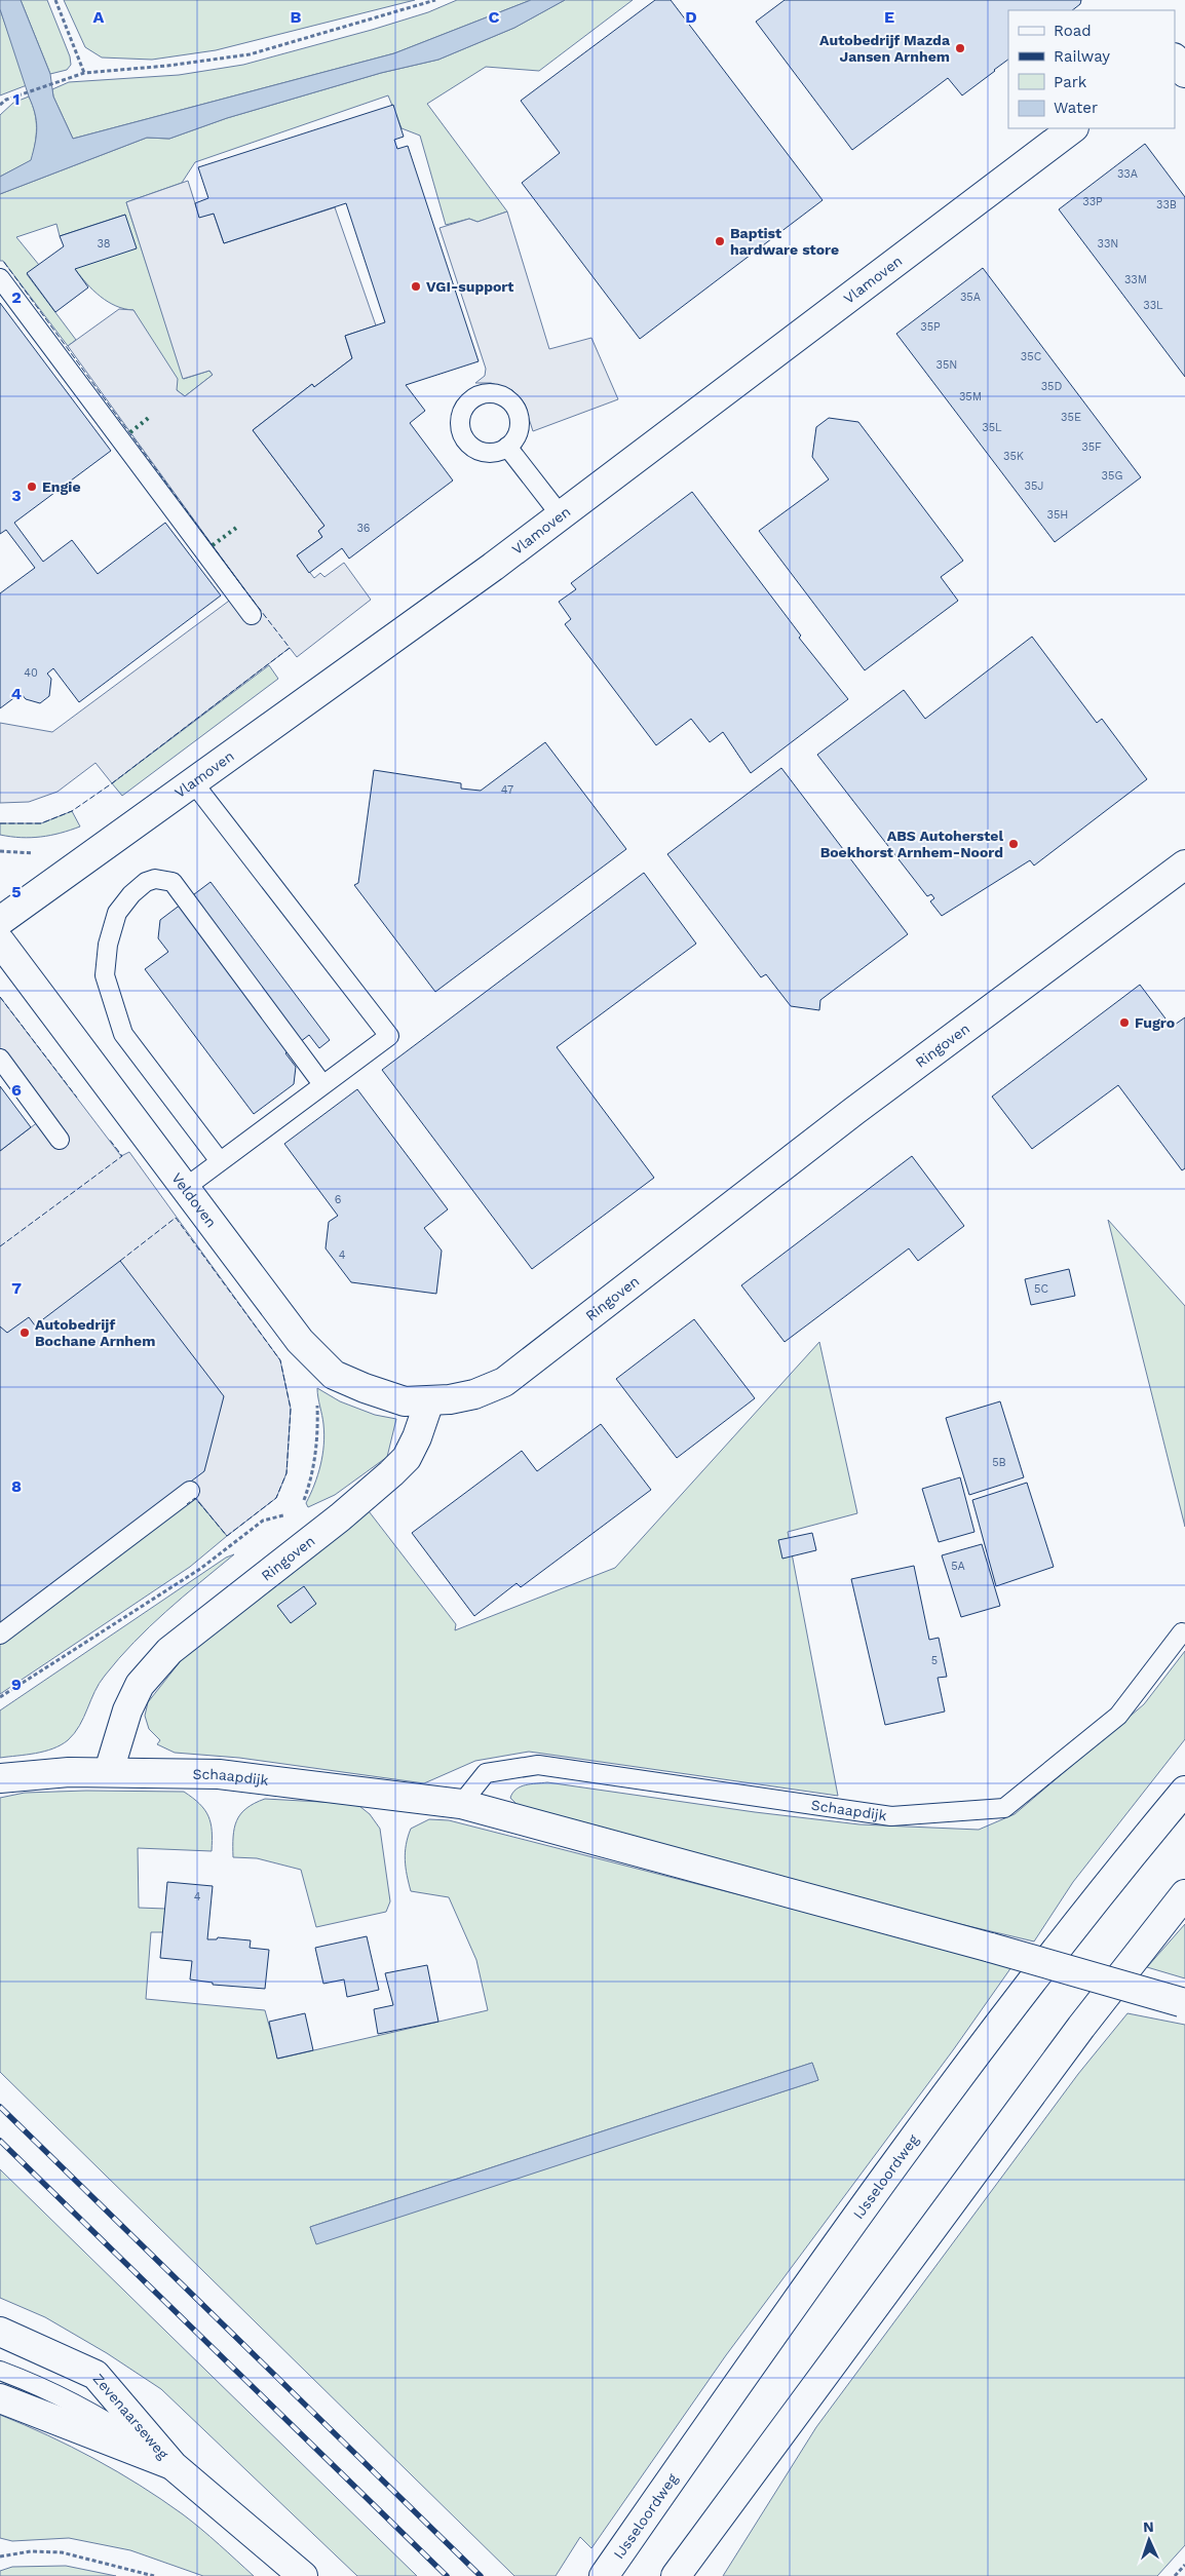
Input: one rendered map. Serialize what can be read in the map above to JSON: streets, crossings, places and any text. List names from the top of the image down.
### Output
{
  "streets": {
    "main road": [
      "Vlamoven",
      "Ringoven",
      "Veldoven",
      "Schaapdijk",
      "IJsseloordweg",
      "Zevenaarseweg"
    ]
  },
  "crossings": [
    ["Ringoven", "Veldoven"],
    ["Ringoven", "Schaapdijk"]
  ],
  "places": [
    "Autobedrijf Mazda Jansen Arnhem",
    "Baptist hardware store",
    "VGI-support",
    "Engie",
    "ABS Autoherstel Boekhorst Arnhem-Noord",
    "Fugro",
    "Autobedrijf Bochane Arnhem"
  ],
  "house_numbers": [
    "33A",
    "33P",
    "33B",
    "38",
    "33N",
    "33M",
    "35A",
    "33L",
    "35P",
    "35C",
    "35N",
    "35D",
    "35M",
    "35E",
    "35L",
    "35F",
    "35K",
    "35G",
    "35J",
    "35H",
    "36",
    "40",
    "47",
    "6",
    "4",
    "5C",
    "5B",
    "5A",
    "5",
    "4"
  ],
  "legend": [
    "Road",
    "Railway",
    "Park",
    "Water"
  ],
  "north": "top",
  "grid": {
    "columns": [
      "A",
      "B",
      "C",
      "D",
      "E"
    ],
    "rows": [
      "1",
      "2",
      "3",
      "4",
      "5",
      "6",
      "7",
      "8",
      "9"
    ]
  }
}
